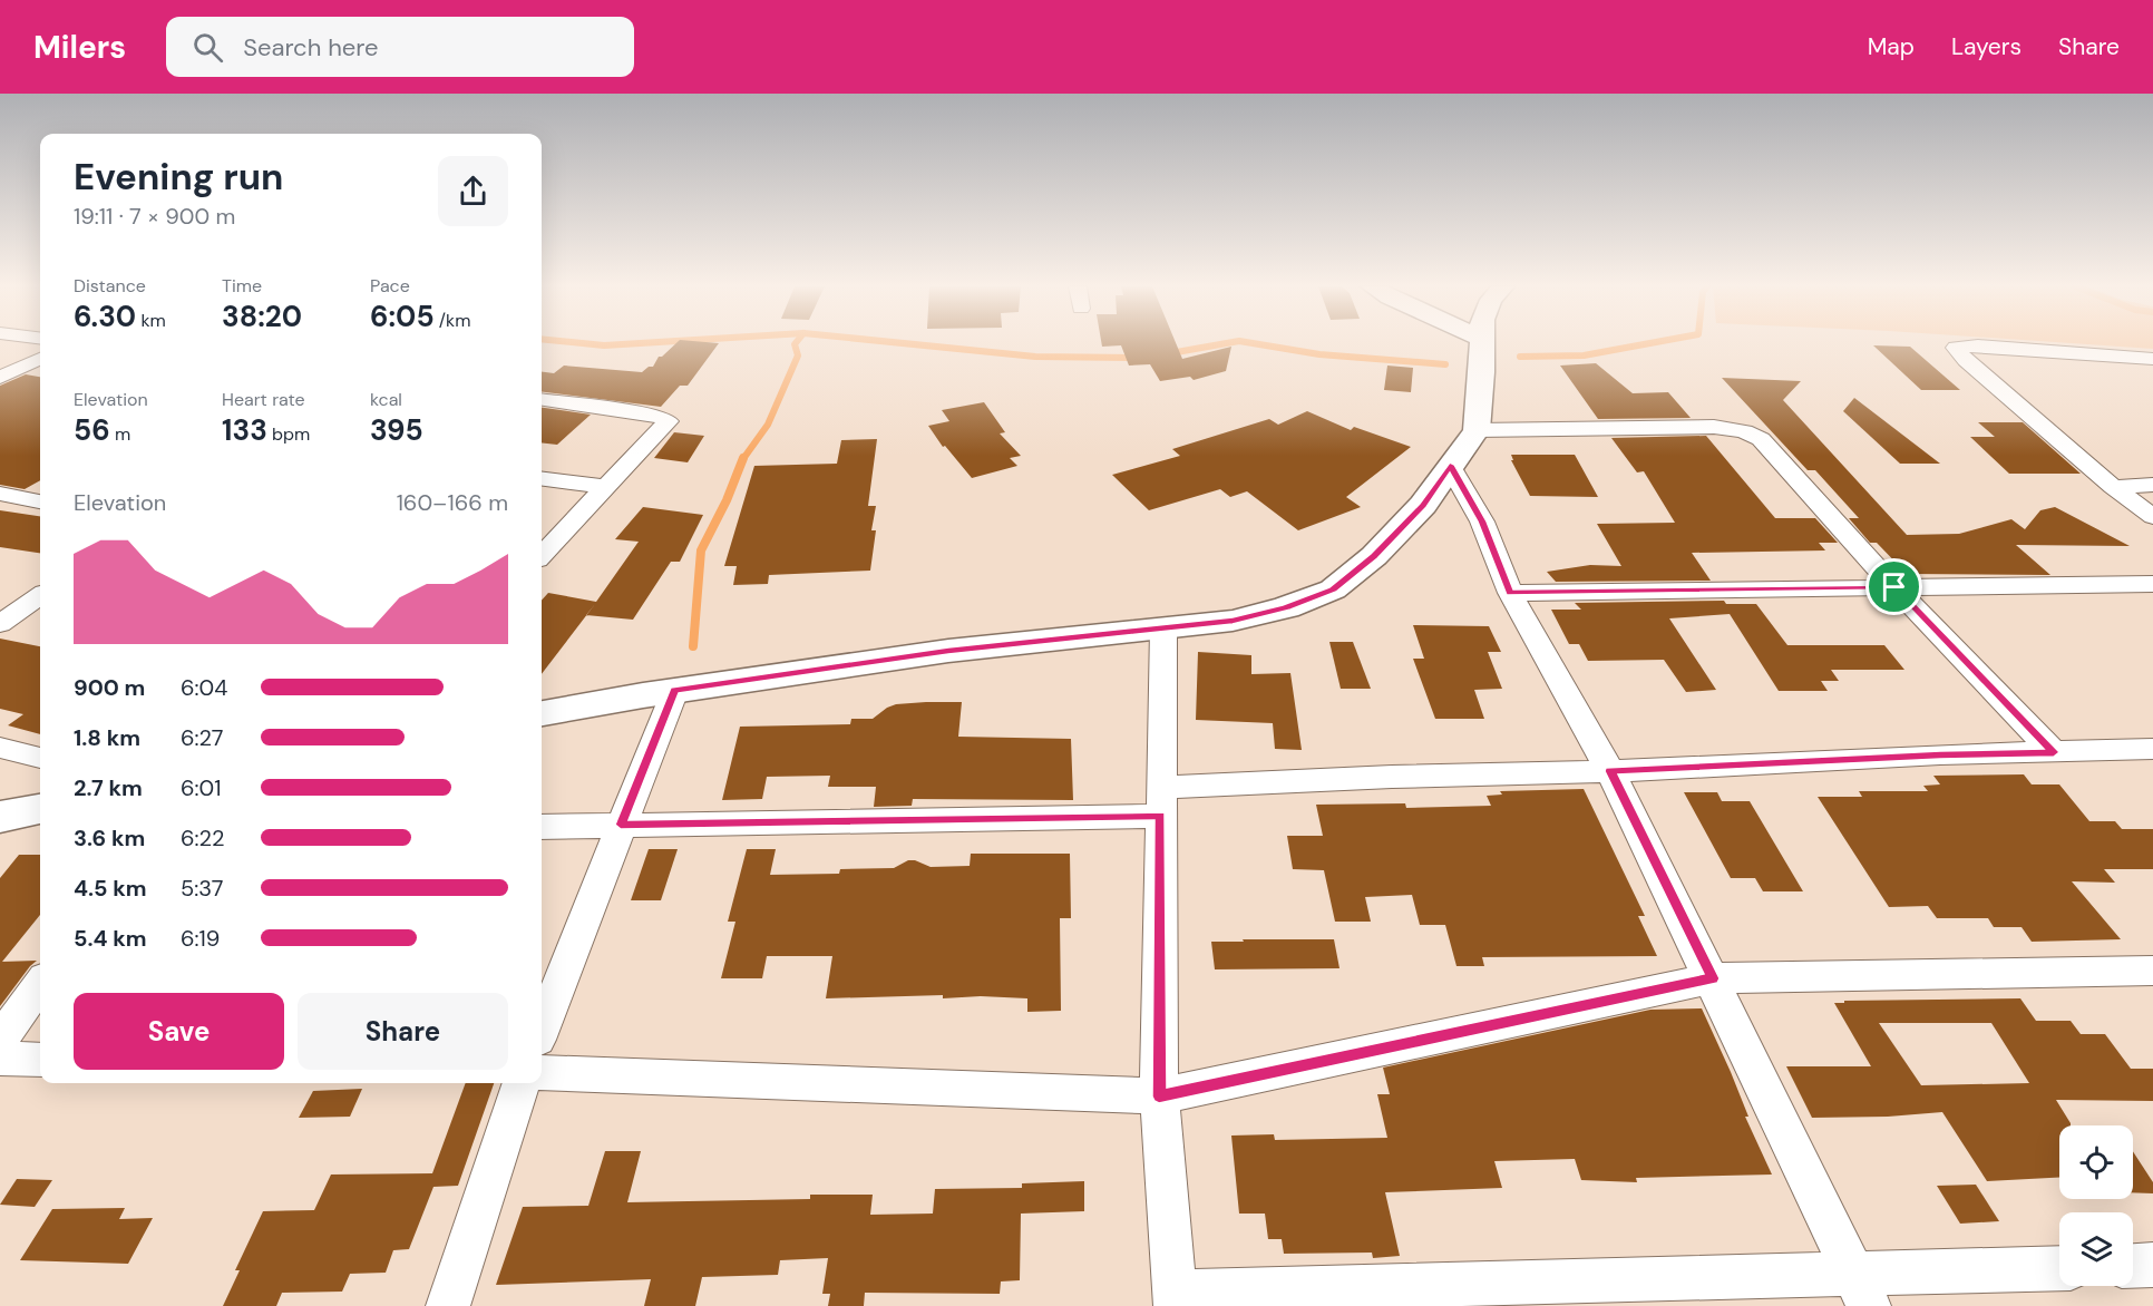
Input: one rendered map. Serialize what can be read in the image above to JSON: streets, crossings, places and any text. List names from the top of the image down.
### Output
{
  "page": {
    "header": "Milers",
    "search": "Search here",
    "nav": ["Map", "Layers", "Share"],
    "heading": ["Evening run", "19:11 · 7 × 900 m"],
    "stats": [
      ["Distance", "6.30 km"],
      ["Time", "38:20"],
      ["Pace", "6:05 /km"],
      ["Elevation", "56 m"],
      ["Heart rate", "133 bpm"],
      ["kcal", "395"]
    ],
    "chart": ["Elevation", "160–166 m"],
    "list": [
      {
        "name": "900 m",
        "note": "6:04"
      },
      {
        "name": "1.8 km",
        "note": "6:27"
      },
      {
        "name": "2.7 km",
        "note": "6:01"
      },
      {
        "name": "3.6 km",
        "note": "6:22"
      },
      {
        "name": "4.5 km",
        "note": "5:37"
      },
      {
        "name": "5.4 km",
        "note": "6:19"
      }
    ],
    "buttons": ["Save", "Share"]
  }
}
